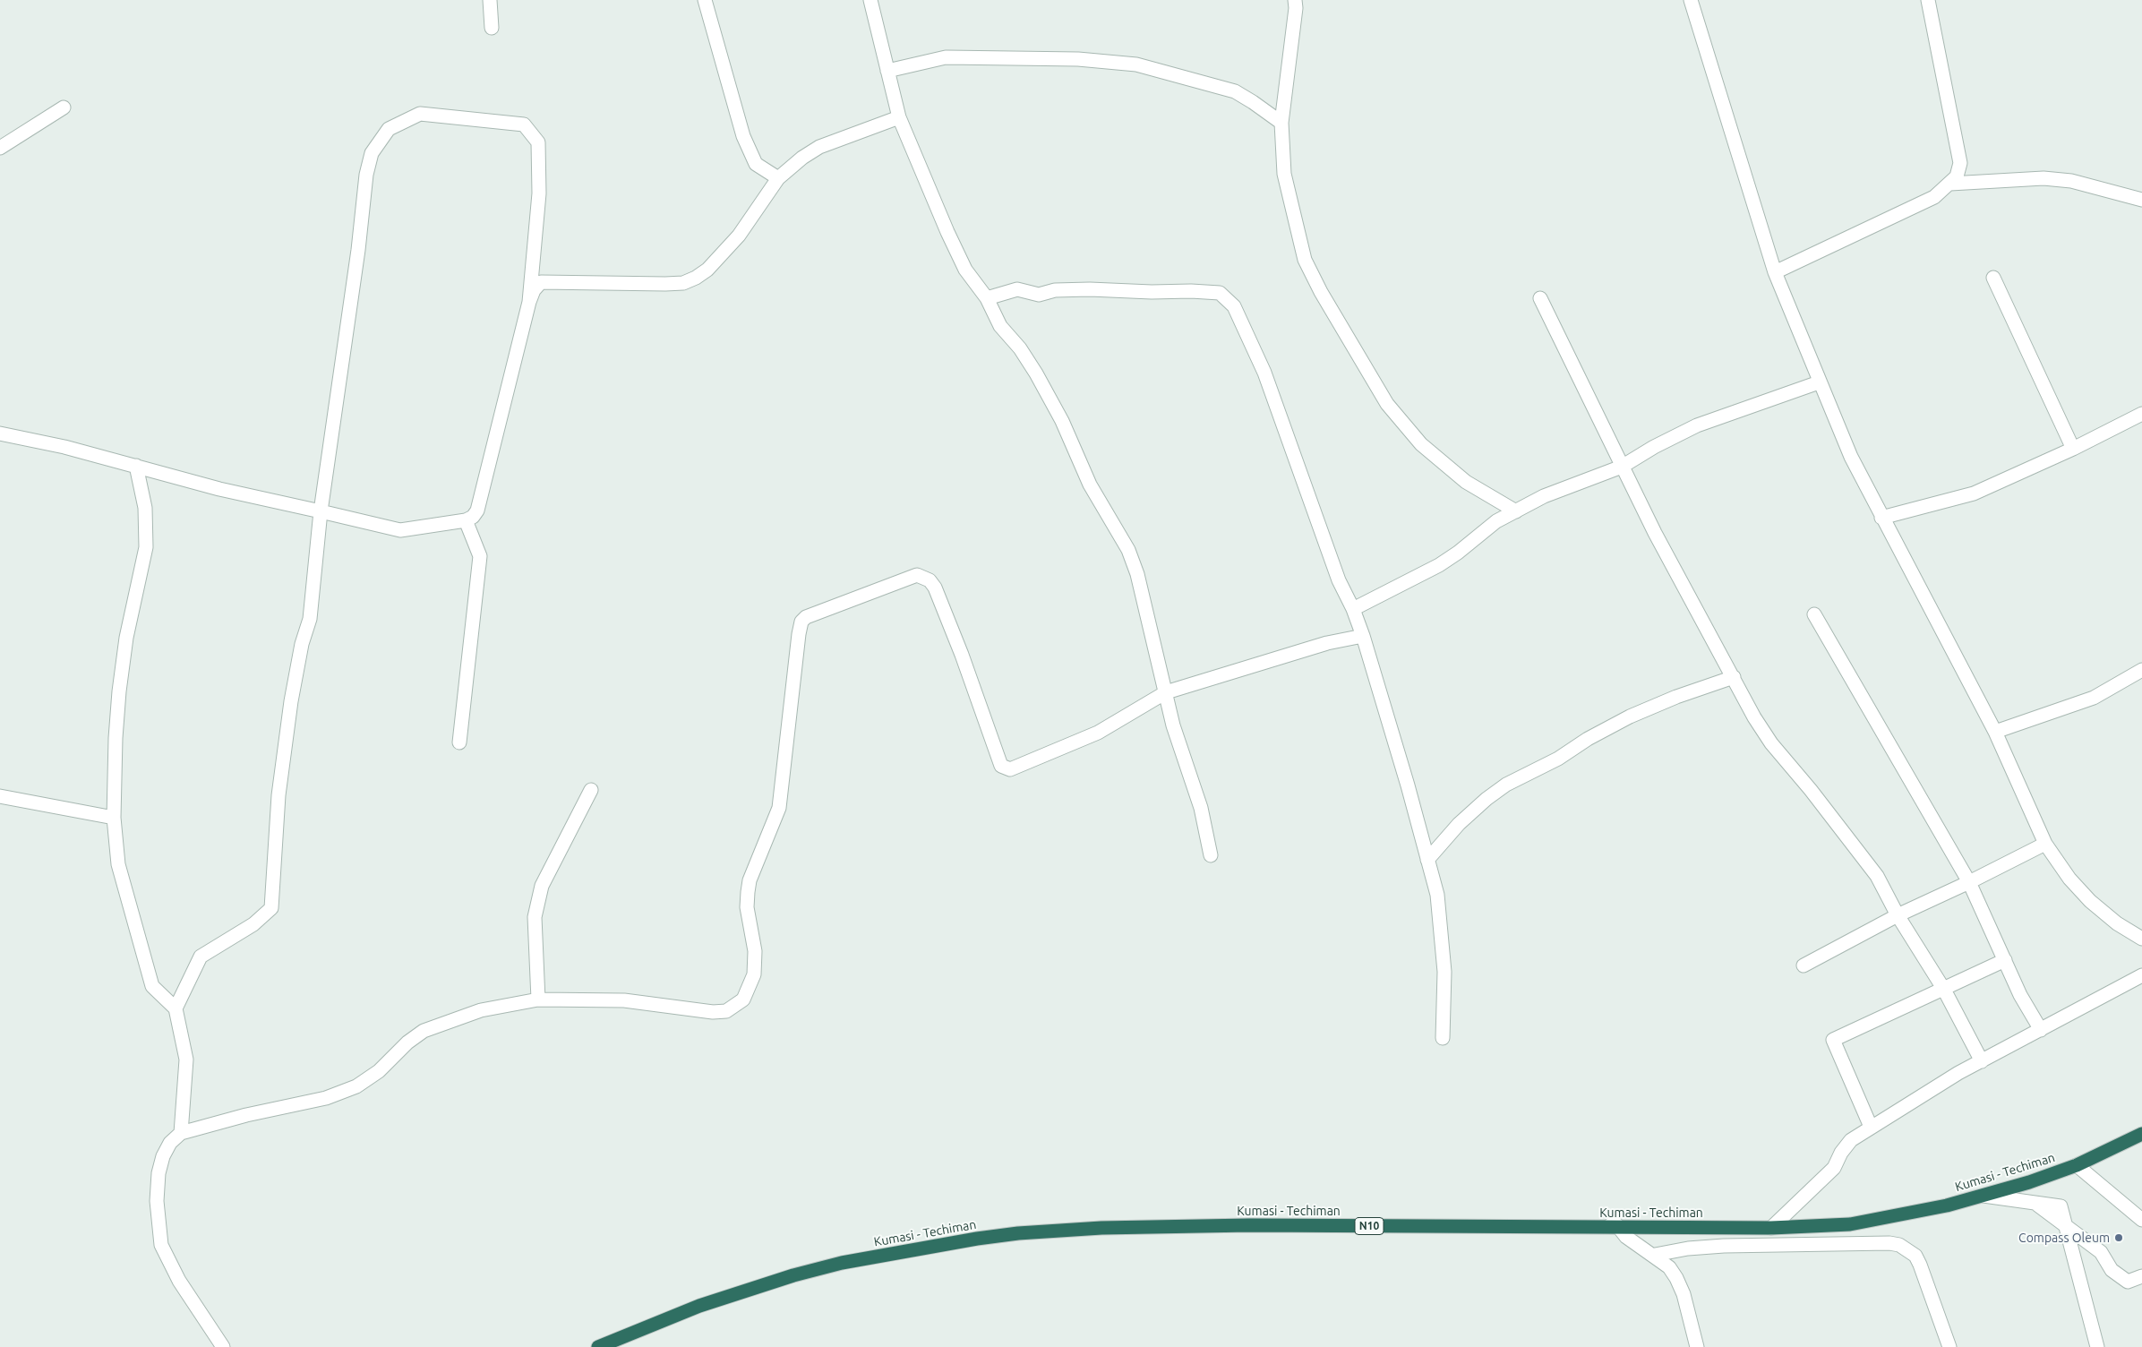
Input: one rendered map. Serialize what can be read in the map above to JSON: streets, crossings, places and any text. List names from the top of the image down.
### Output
{
  "streets": {
    "highway": ["Kumasi - Techiman", "N10"]
  },
  "places": ["Compass Oleum"]
}
